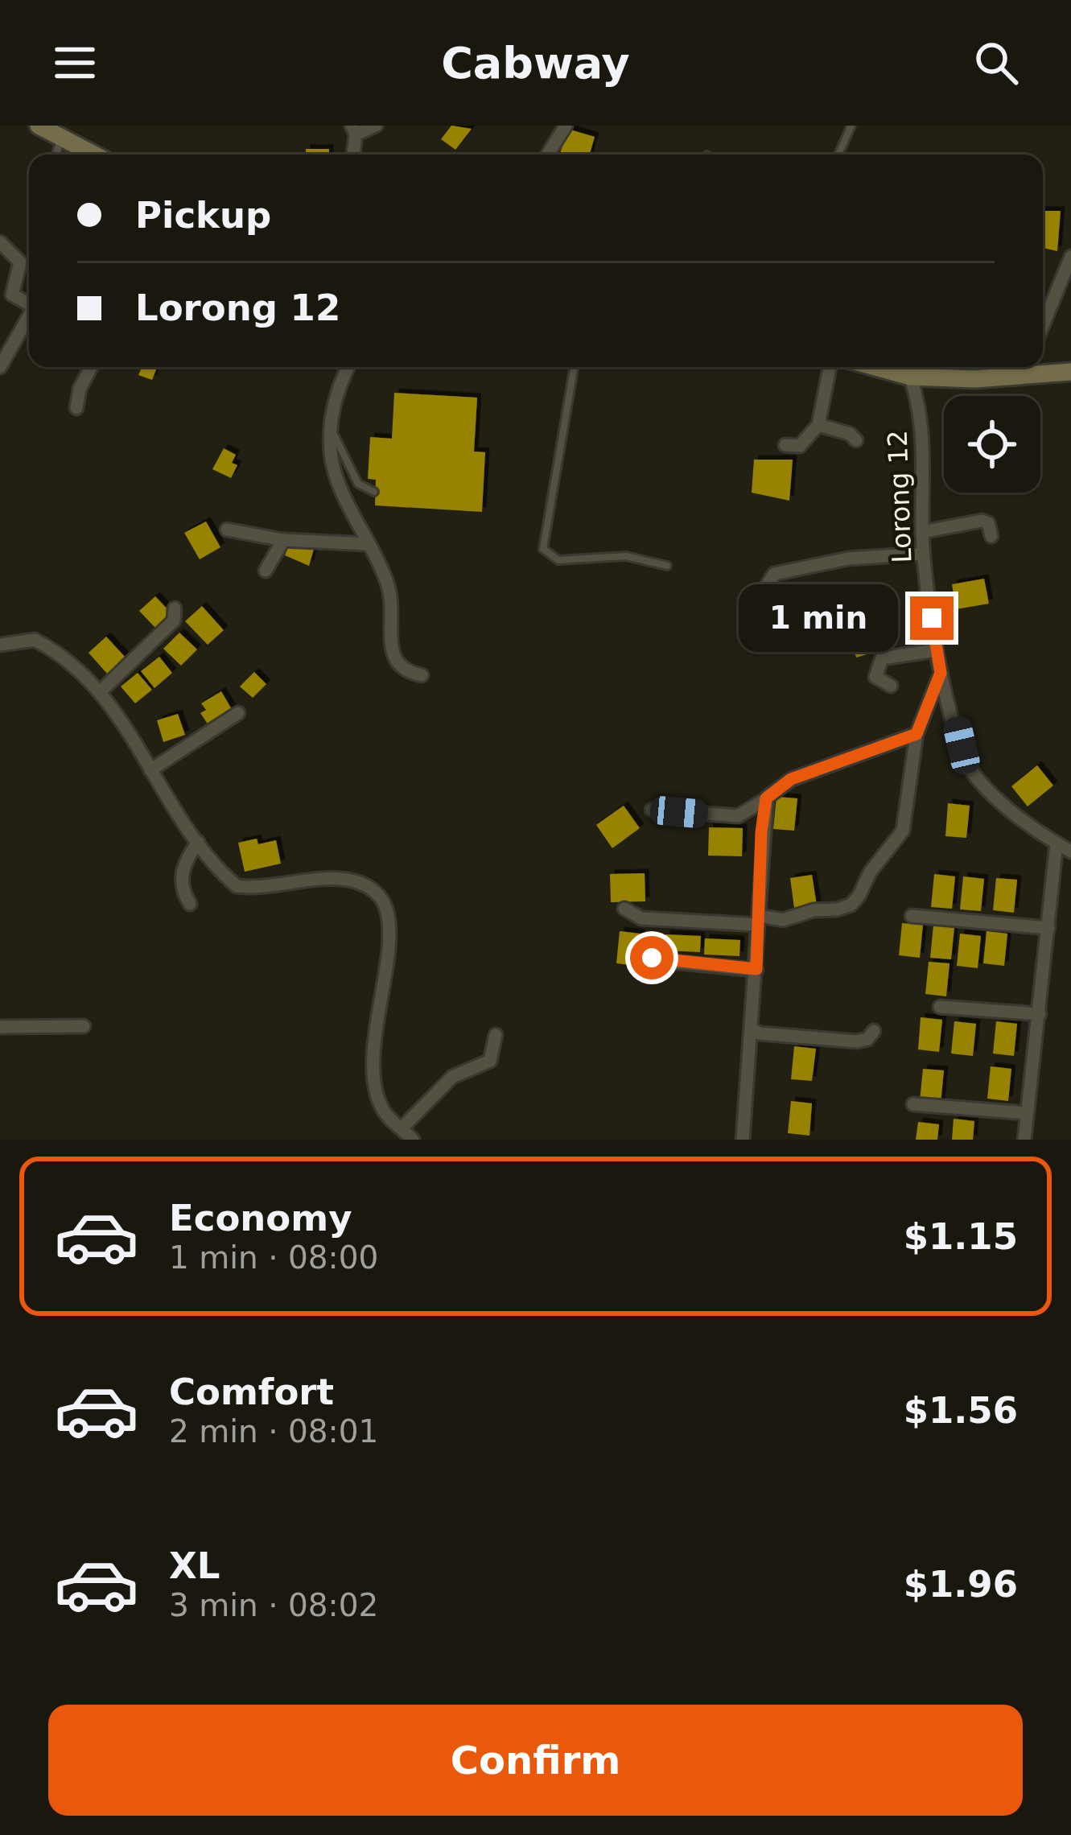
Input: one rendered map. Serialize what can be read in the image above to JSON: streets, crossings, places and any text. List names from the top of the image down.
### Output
{
  "streets": {
    "street": ["Lorong 12"]
  },
  "page": {
    "header": "Cabway",
    "banner": ["Pickup", "Lorong 12"],
    "bubble": "1 min",
    "list": [
      {
        "name": "Economy",
        "note": "1 min · 08:00",
        "value": "$1.15"
      },
      {
        "name": "Comfort",
        "note": "2 min · 08:01",
        "value": "$1.56"
      },
      {
        "name": "XL",
        "note": "3 min · 08:02",
        "value": "$1.96"
      }
    ],
    "buttons": "Confirm"
  }
}
